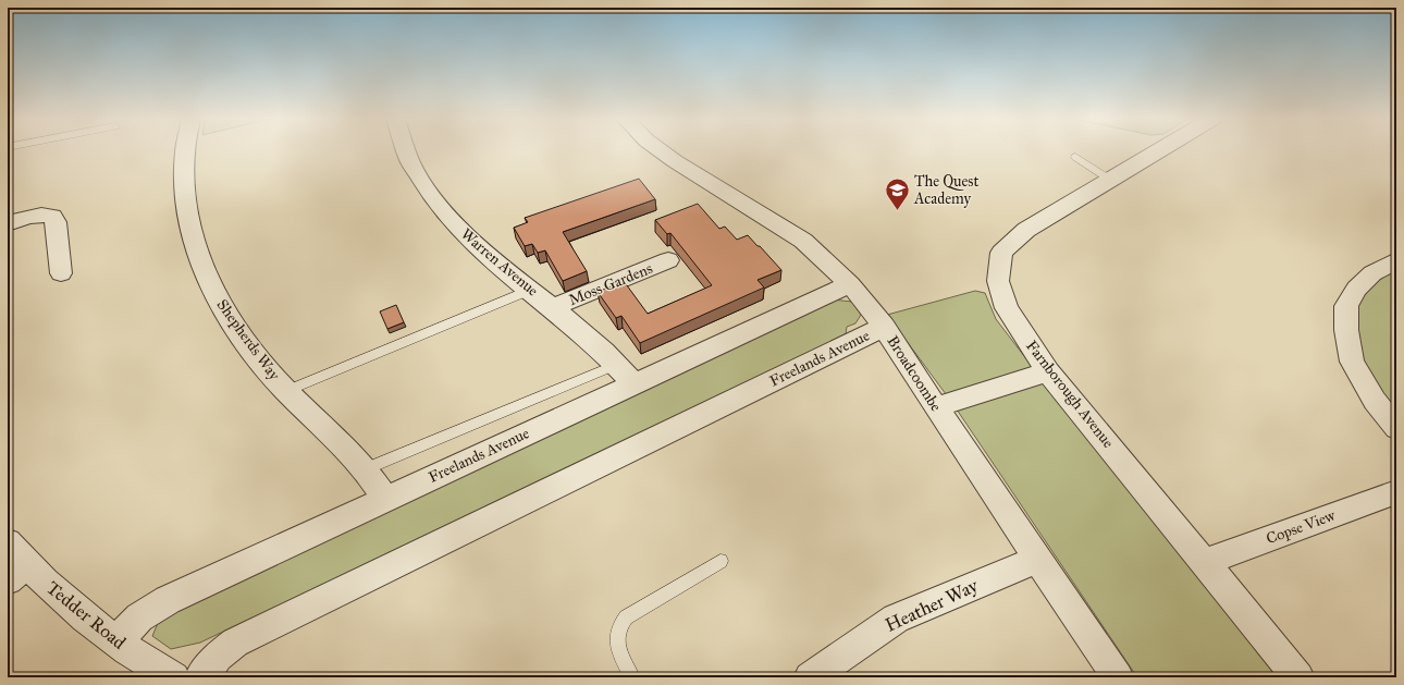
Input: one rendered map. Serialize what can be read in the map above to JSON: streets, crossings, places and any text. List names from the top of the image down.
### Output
{
  "streets": {
    "street": [
      "Warren Avenue",
      "Moss Gardens",
      "Shepherds Way",
      "Freelands Avenue",
      "Broadcoombe",
      "Farnborough Avenue",
      "Copse View",
      "Heather Way",
      "Tedder Road"
    ]
  },
  "crossings": [
    ["Warren Avenue", "Moss Gardens"],
    ["Warren Avenue", "Freelands Avenue"],
    ["Shepherds Way", "Freelands Avenue"],
    ["Freelands Avenue", "Broadcoombe"],
    ["Freelands Avenue", "Tedder Road"],
    ["Broadcoombe", "Heather Way"],
    ["Farnborough Avenue", "Copse View"]
  ],
  "places": {
    "school or university": ["The Quest Academy"]
  }
}
